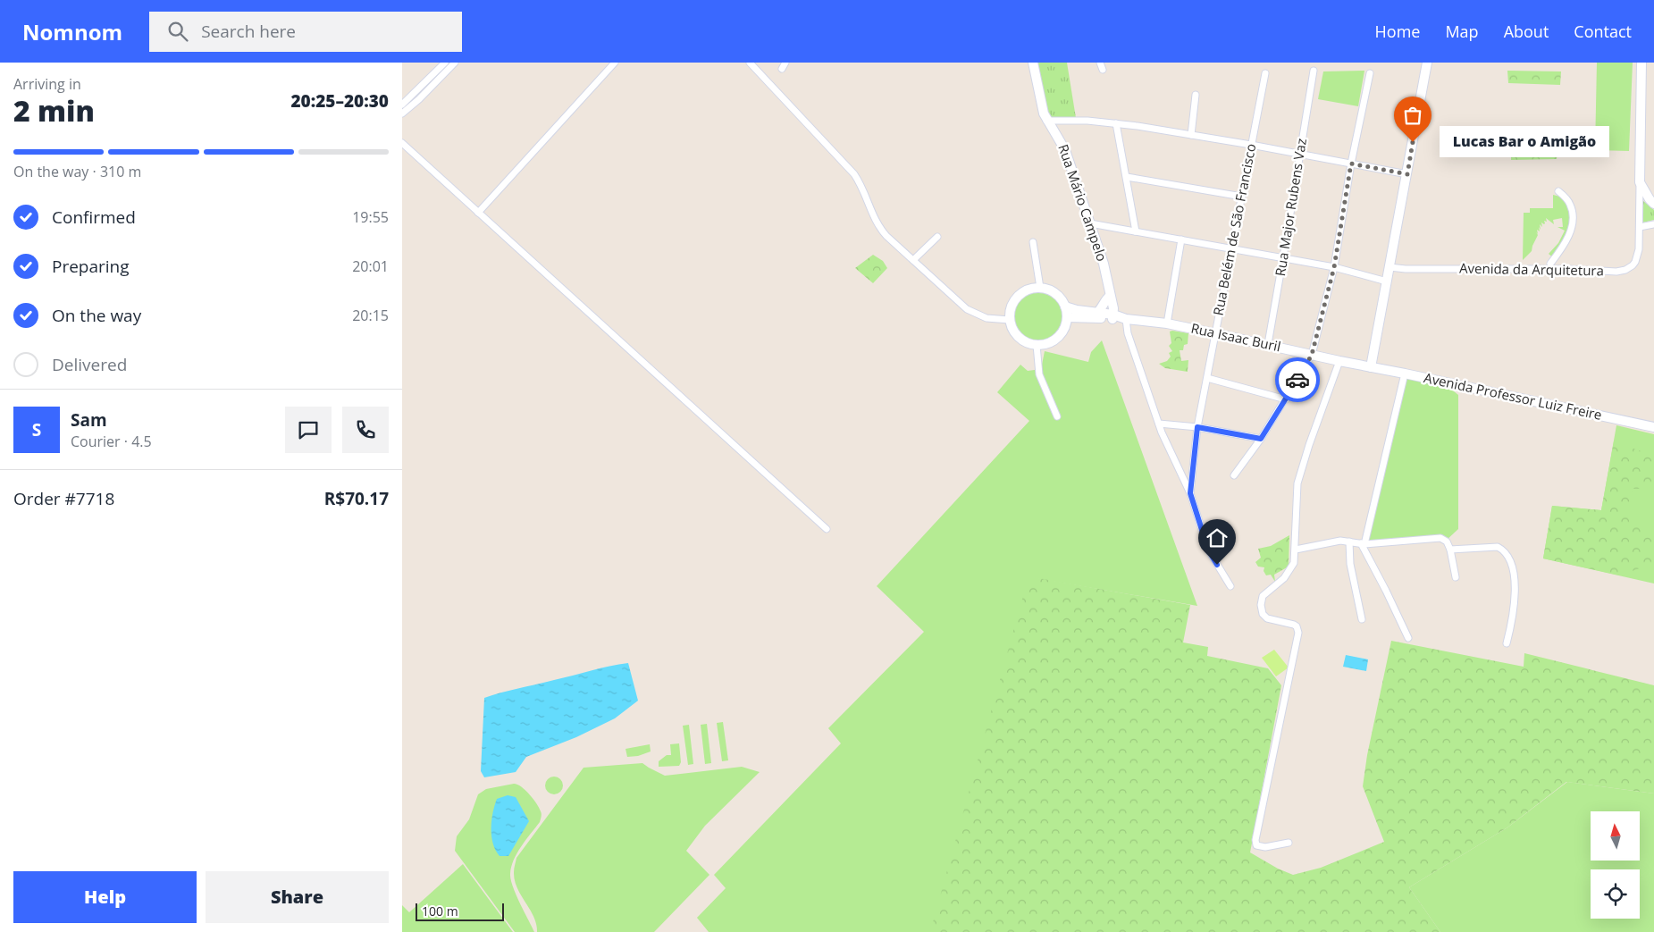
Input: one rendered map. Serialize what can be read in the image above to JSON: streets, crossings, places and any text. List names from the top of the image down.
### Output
{
  "streets": {
    "main road": [
      "Rua Mário Campelo",
      "Avenida da Arquitetura",
      "Rua Isaac Buril",
      "Avenida Professor Luiz Freire"
    ],
    "street": ["Rua Major Rubens Vaz", "Rua Belém de São Francisco"]
  },
  "crossings": [
    ["Rua Mário Campelo", "Rua Isaac Buril"],
    ["Rua Major Rubens Vaz", "Rua Isaac Buril"],
    ["Rua Belém de São Francisco", "Rua Isaac Buril"],
    ["Rua Isaac Buril", "Avenida Professor Luiz Freire"]
  ],
  "places": ["Lucas Bar o Amigão"],
  "scale_bar": "100 m",
  "north": "top",
  "page": {
    "header": "Nomnom",
    "search": "Search here",
    "nav": [
      "Home",
      "Map",
      "About",
      "Contact"
    ],
    "heading": ["2 min", "Arriving in", "20:25–20:30"],
    "panel": [
      "Sam",
      "Courier · 4.5",
      "Order #7718",
      "R$70.17"
    ],
    "bubble": "Lucas Bar o Amigão",
    "bar": "On the way · 310 m",
    "list": [
      ["Confirmed", "19:55"],
      ["Preparing", "20:01"],
      ["On the way", "20:15"],
      "Delivered"
    ],
    "round": "S",
    "buttons": ["Help", "Share"],
    "scale": "100 m"
  }
}
